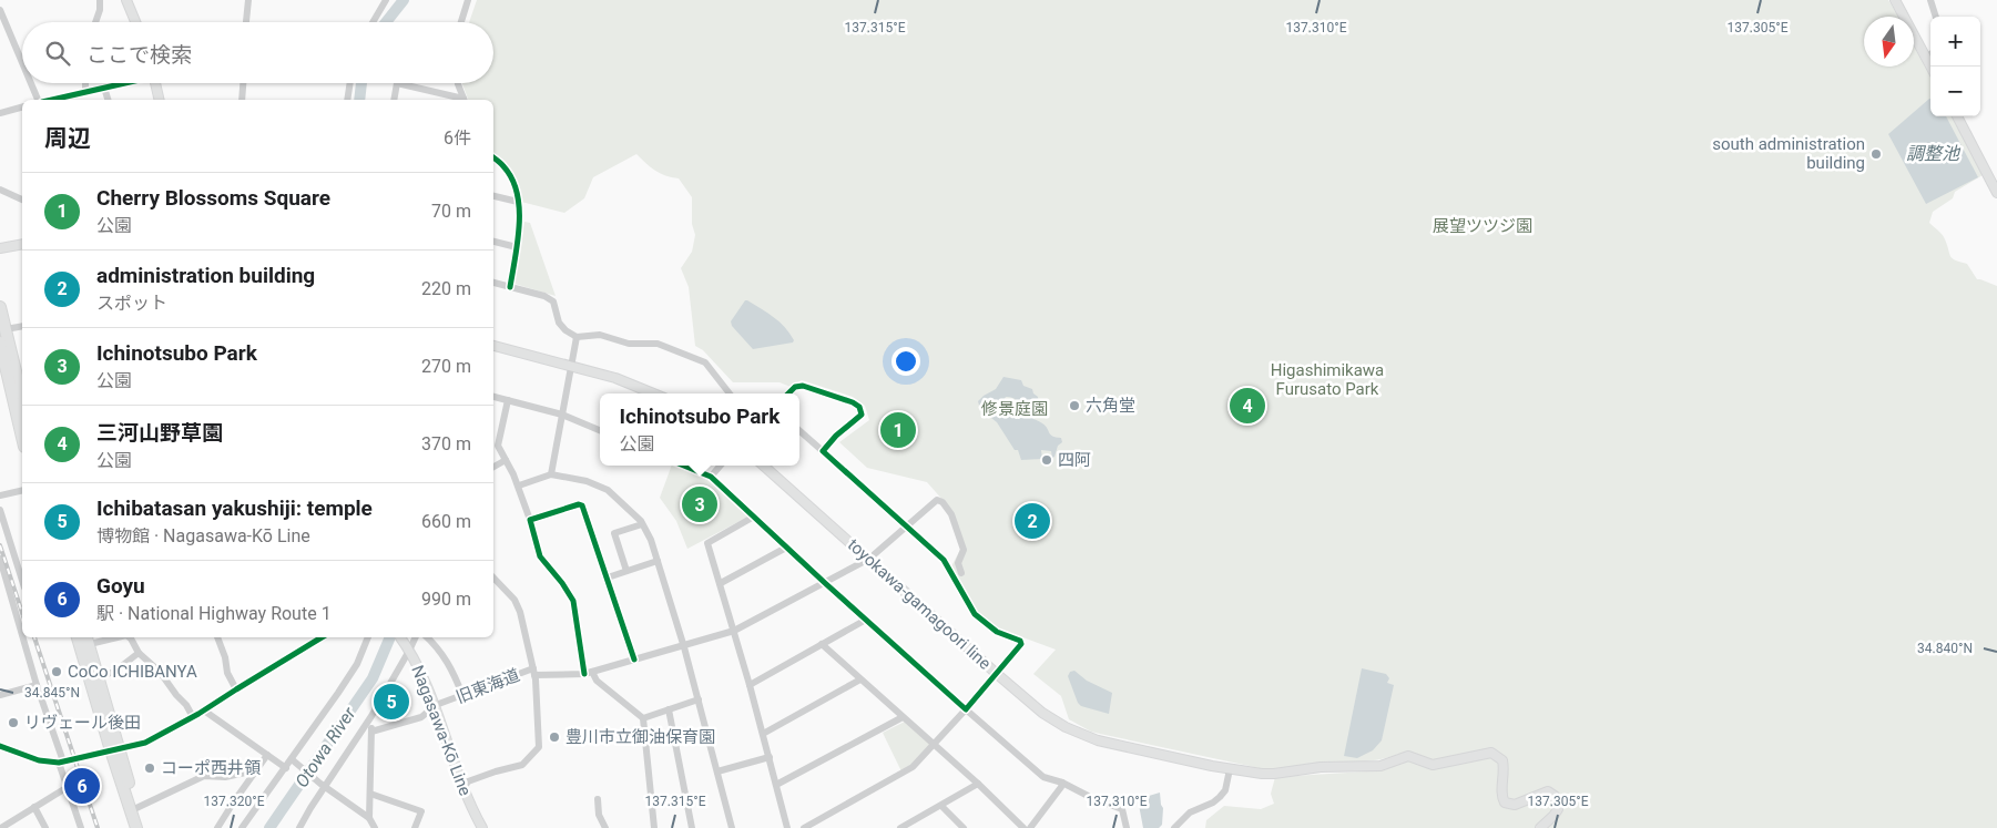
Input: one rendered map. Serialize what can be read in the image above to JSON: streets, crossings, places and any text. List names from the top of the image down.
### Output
{
  "streets": {
    "main road": ["toyokawa-gamagoori line", "Nagasawa-Kō Line"],
    "street": ["旧東海道"]
  },
  "crossings": [
    ["旧東海道", "Nagasawa-Kō Line"]
  ],
  "water": ["調整池", "Otowa River"],
  "parks": ["展望ツツジ園", "Higashimikawa Furusato Park", "修景庭園"],
  "places": [
    "south administration building",
    "六角堂",
    "四阿",
    "CoCo ICHIBANYA",
    "リヴェール後田",
    "豊川市立御油保育園",
    "コーポ西井領"
  ],
  "north": "bottom",
  "page": {
    "map_buttons": ["+", "−"],
    "search": "ここで検索",
    "heading": ["周辺", "6件"],
    "list": [
      {
        "mark": "1",
        "name": "Cherry Blossoms Square",
        "note": "公園",
        "value": "70 m"
      },
      {
        "mark": "2",
        "name": "administration building",
        "note": "スポット",
        "value": "220 m"
      },
      {
        "mark": "3",
        "name": "Ichinotsubo Park",
        "note": "公園",
        "value": "270 m"
      },
      {
        "mark": "4",
        "name": "三河山野草園",
        "note": "公園",
        "value": "370 m"
      },
      {
        "mark": "5",
        "name": "Ichibatasan yakushiji: temple",
        "note": "博物館 · Nagasawa-Kō Line",
        "value": "660 m"
      },
      {
        "mark": "6",
        "name": "Goyu",
        "note": "駅 · National Highway Route 1",
        "value": "990 m"
      }
    ],
    "pins": [
      "4",
      "1",
      "3",
      "2",
      "5",
      "6"
    ],
    "popup": ["Ichinotsubo Park", "公園"]
  },
  "coordinates": [
    "137.315°E",
    "137.310°E",
    "137.305°E",
    "34.840°N",
    "34.845°N",
    "137.320°E"
  ]
}
